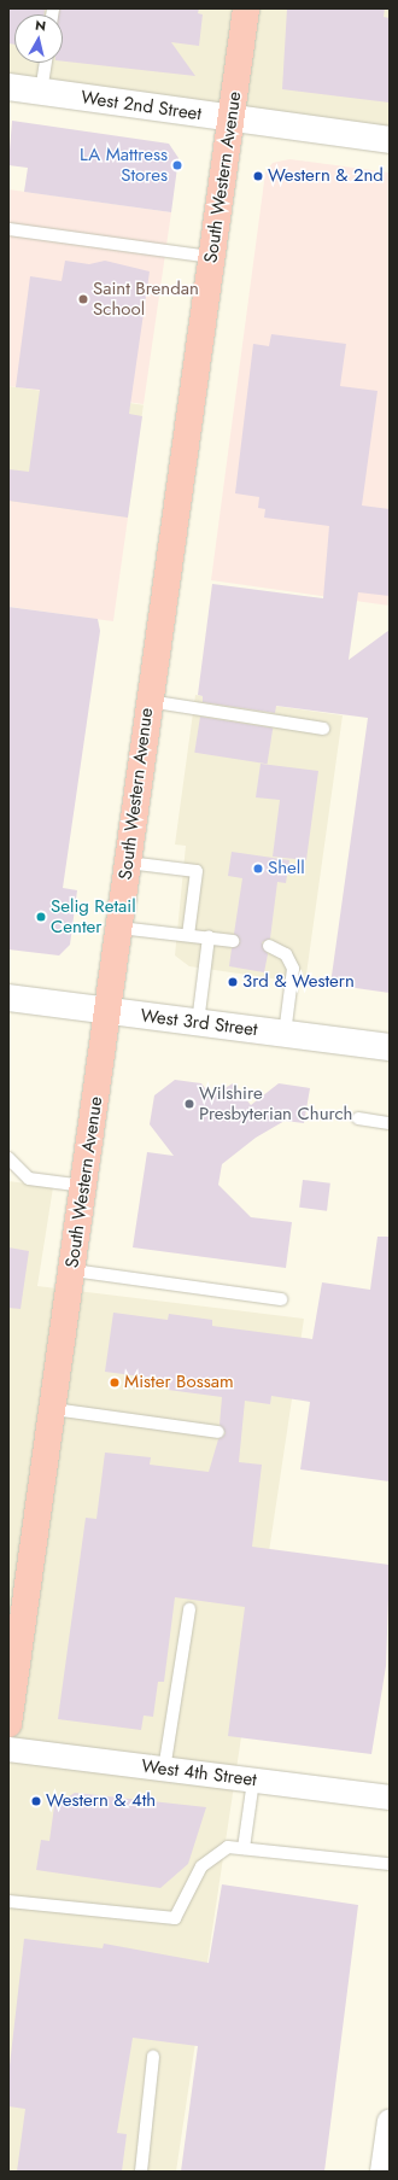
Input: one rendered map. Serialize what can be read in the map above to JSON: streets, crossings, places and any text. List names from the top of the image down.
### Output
{
  "streets": {
    "main road": ["South Western Avenue"],
    "street": ["West 2nd Street", "West 3rd Street", "West 4th Street"]
  },
  "crossings": [
    ["West 2nd Street", "South Western Avenue"],
    ["South Western Avenue", "West 3rd Street"]
  ],
  "places": [
    "LA Mattress Stores",
    "Western & 2nd",
    "Saint Brendan School",
    "Shell",
    "Selig Retail Center",
    "3rd & Western",
    "Wilshire Presbyterian Church",
    "Mister Bossam",
    "Western & 4th"
  ],
  "north": "top"
}
